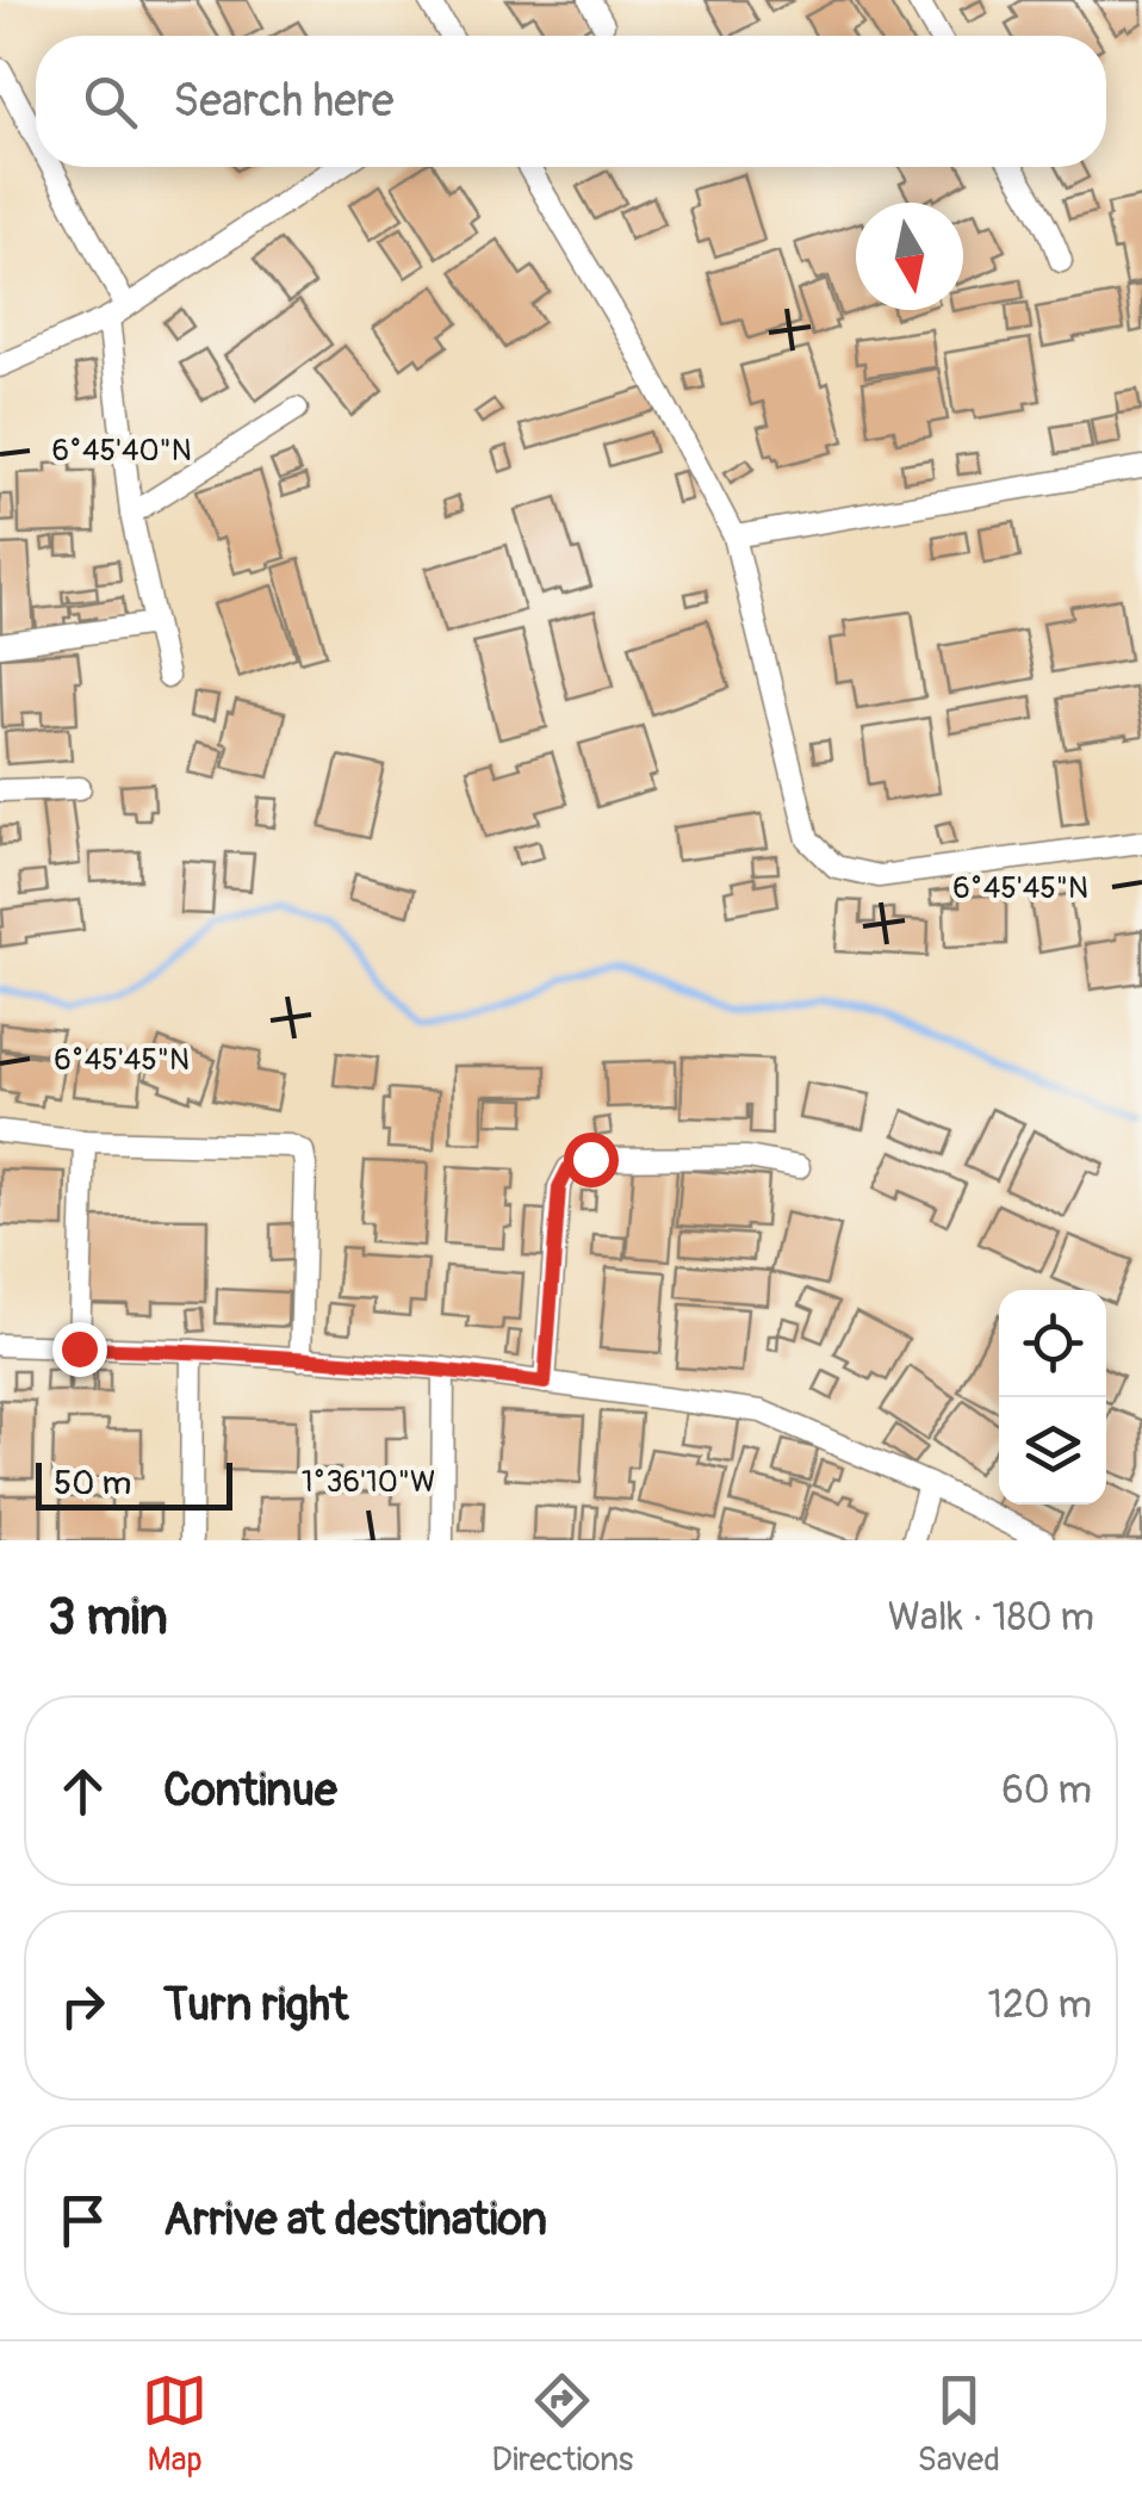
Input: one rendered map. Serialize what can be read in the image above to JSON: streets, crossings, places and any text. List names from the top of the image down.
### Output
{
  "scale_bar": "50 m",
  "north": "bottom",
  "page": {
    "search": "Search here",
    "scale": "50 m",
    "heading": ["3 min", "Walk · 180 m"],
    "list": [
      ["Continue", "60 m"],
      ["Turn right", "120 m"],
      "Arrive at destination"
    ],
    "nav": ["Map", "Directions", "Saved"]
  },
  "coordinates": ["6°45'40\"N", "6°45'45\"N", "1°36'10\"W"]
}
